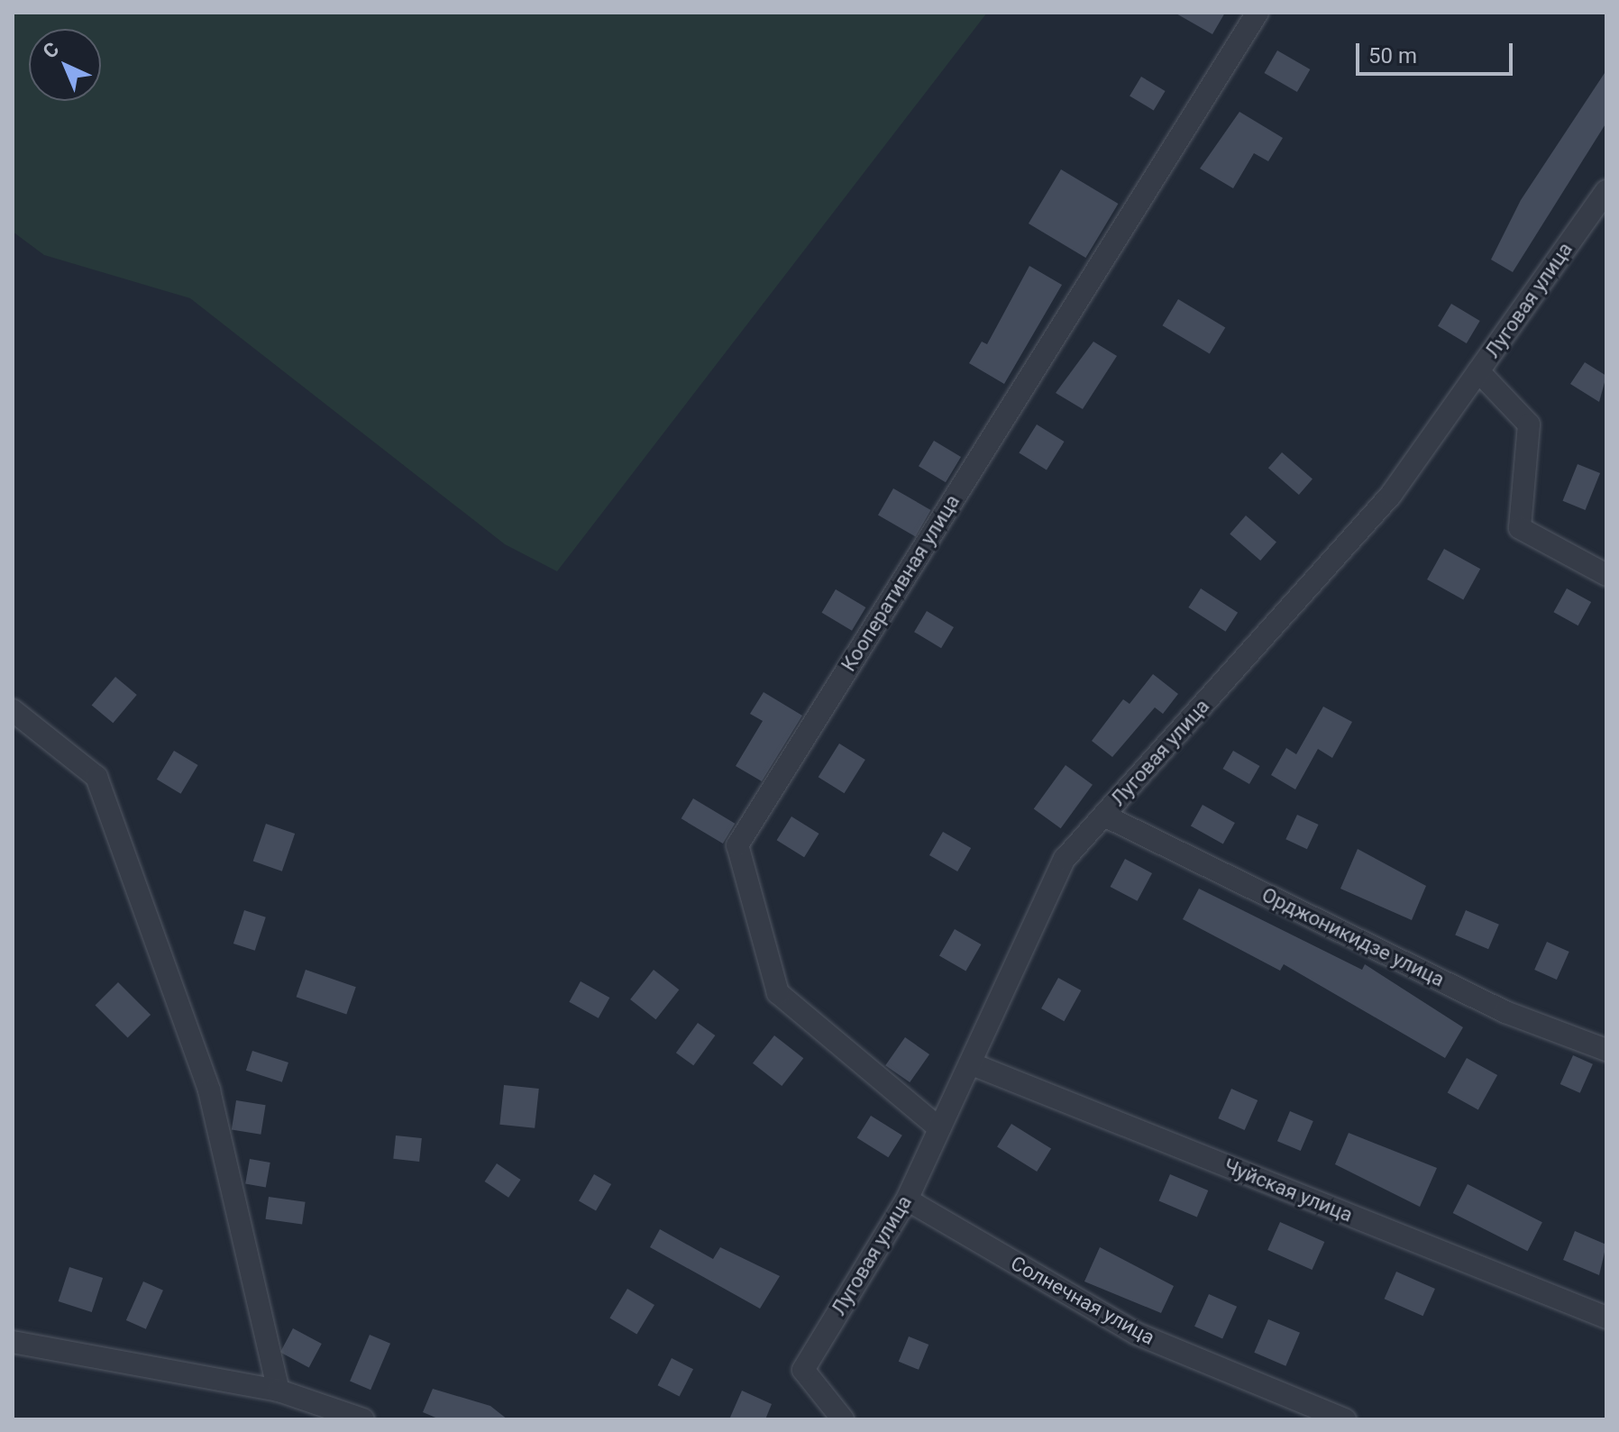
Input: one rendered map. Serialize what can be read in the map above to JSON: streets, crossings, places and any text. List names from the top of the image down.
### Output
{
  "streets": {
    "street": [
      "Луговая улица",
      "Кооперативная улица",
      "Орджоникидзе улица",
      "Чуйская улица",
      "Солнечная улица"
    ]
  },
  "crossings": [
    ["Луговая улица", "Кооперативная улица"],
    ["Луговая улица", "Орджоникидзе улица"],
    ["Луговая улица", "Чуйская улица"],
    ["Луговая улица", "Солнечная улица"]
  ],
  "scale_bar": "50 m",
  "north": "top left"
}
